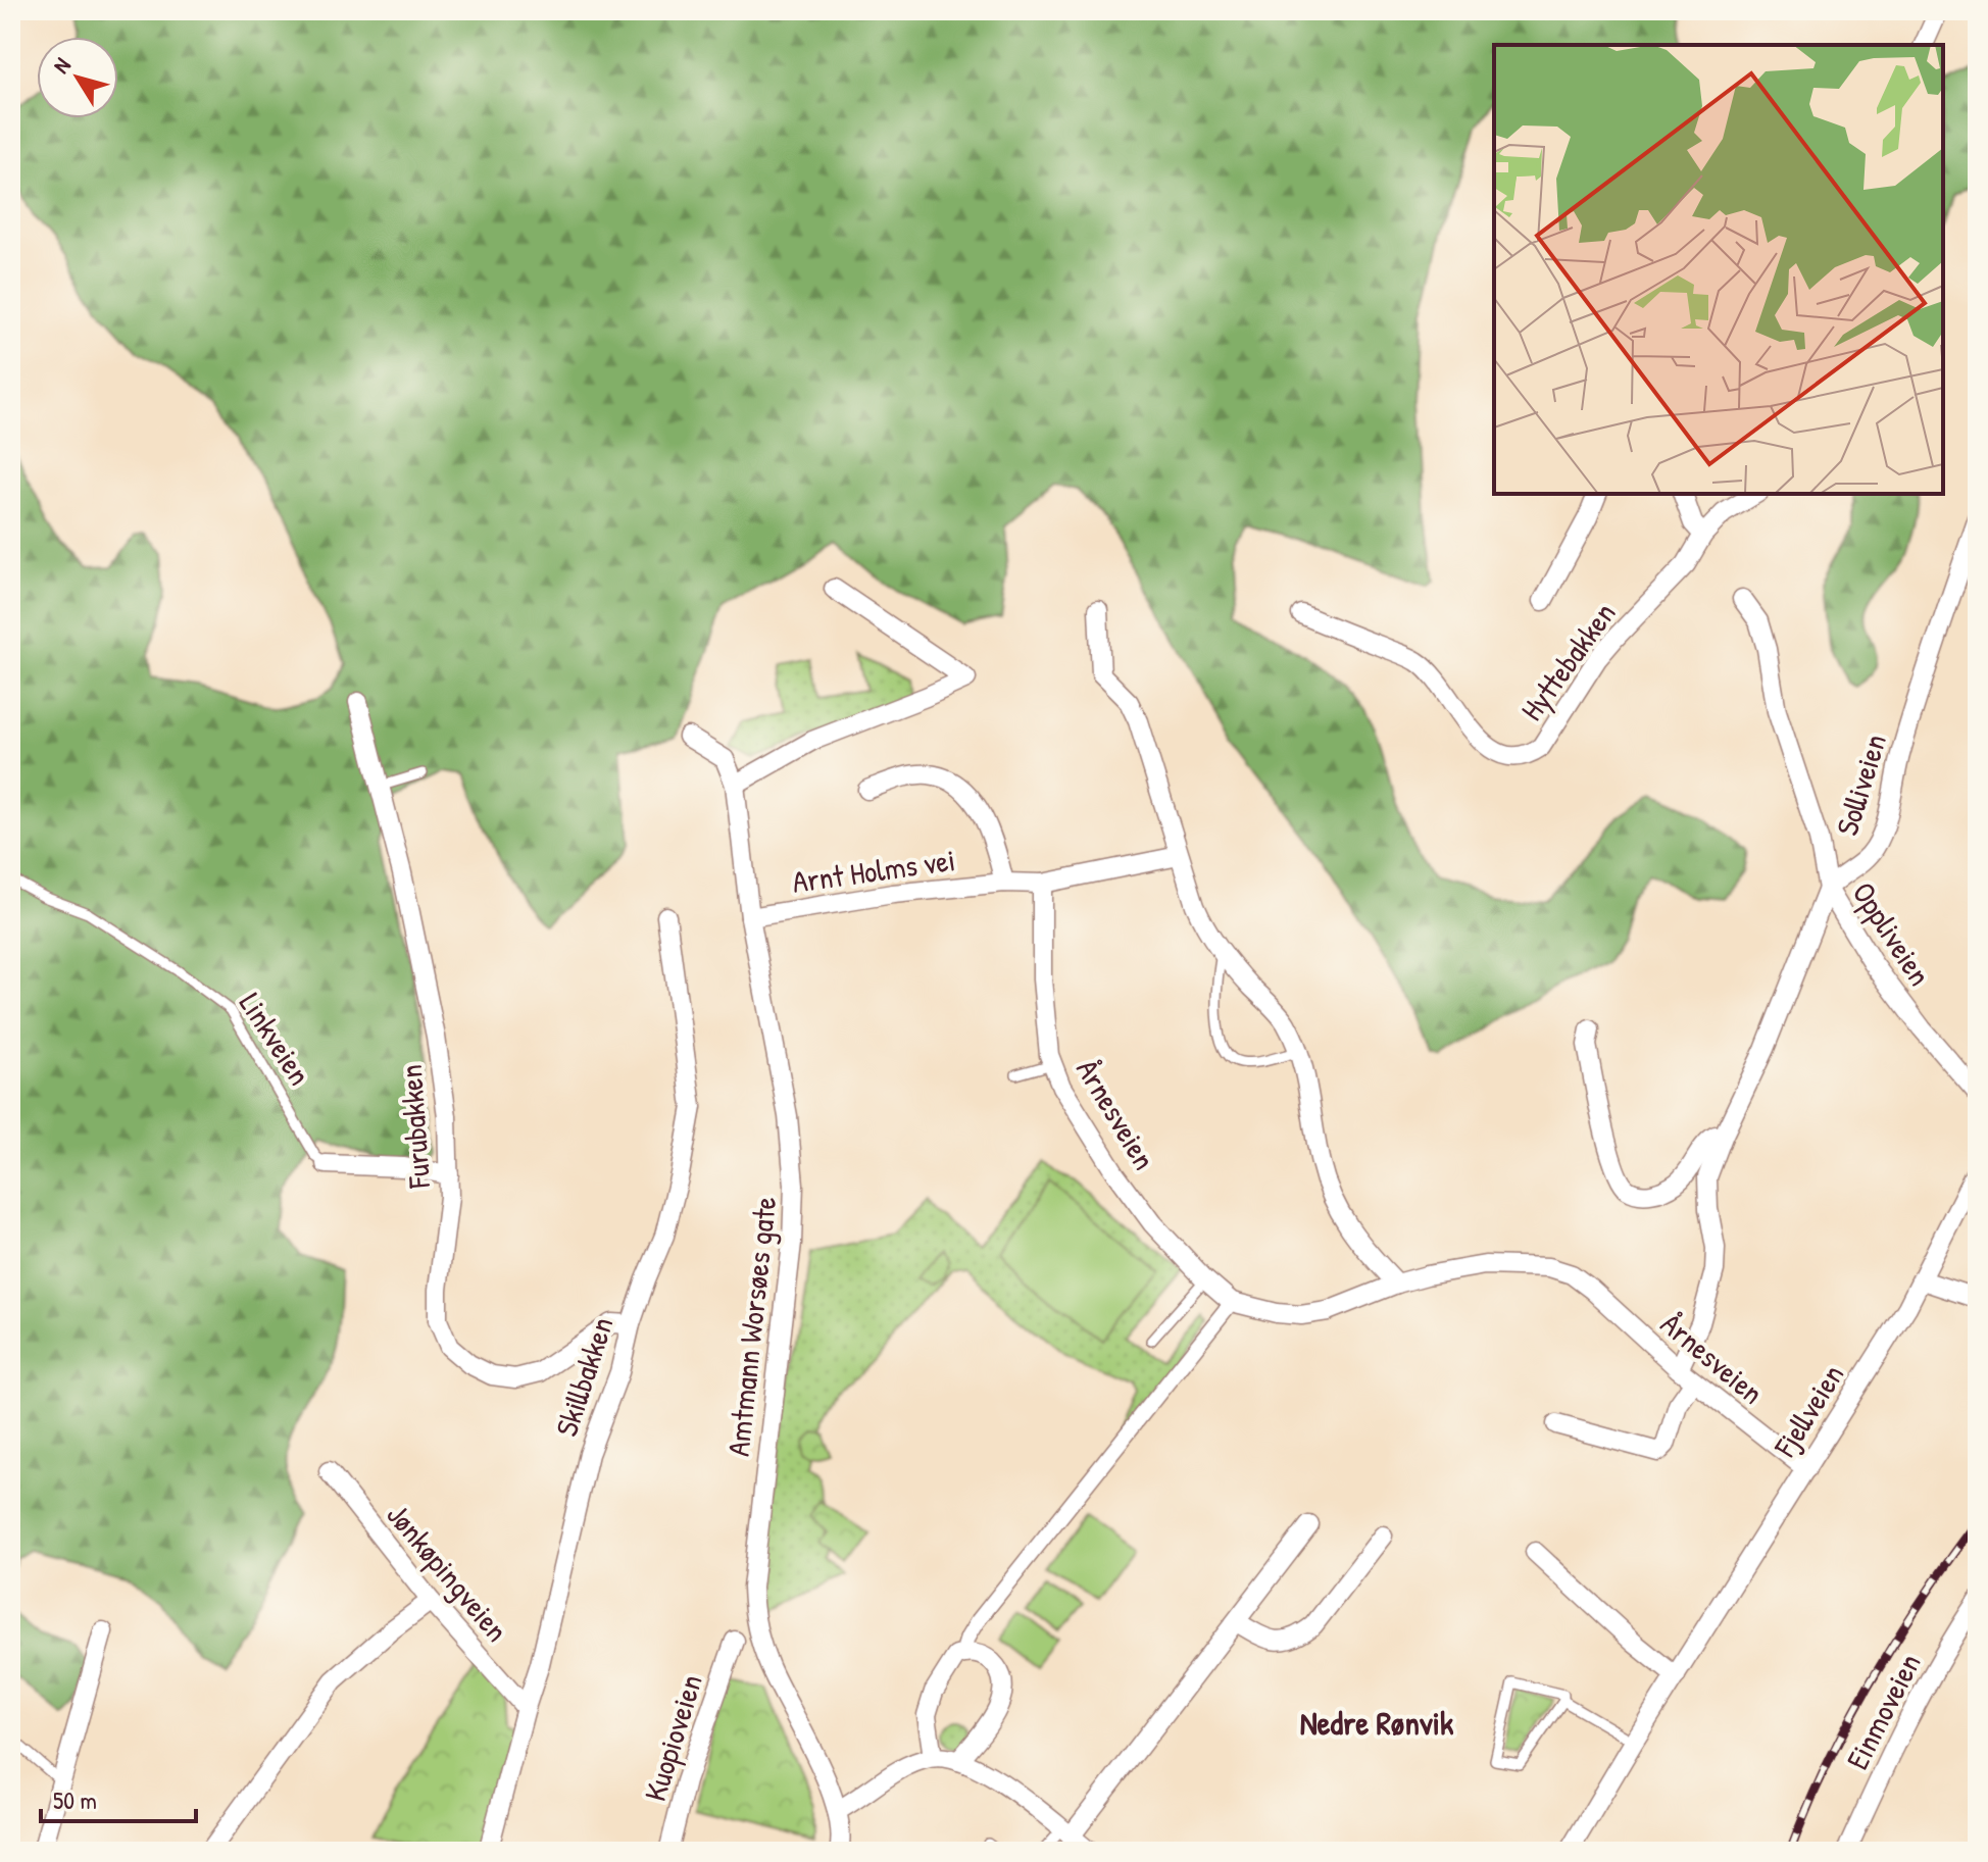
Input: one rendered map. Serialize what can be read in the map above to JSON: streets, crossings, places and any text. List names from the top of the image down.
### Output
{
  "streets": {
    "street": [
      "Hyttebakken",
      "Solliveien",
      "Arnt Holms vei",
      "Oppliveien",
      "Linkveien",
      "Årnesveien",
      "Furubakken",
      "Amtmann Worsøes gate",
      "Skillbakken",
      "Fjellveien",
      "Jønkøpingveien",
      "Einmoveien",
      "Kuopioveien"
    ]
  },
  "crossings": [
    ["Solliveien", "Oppliveien"],
    ["Arnt Holms vei", "Årnesveien"],
    ["Arnt Holms vei", "Amtmann Worsøes gate"],
    ["Linkveien", "Furubakken"],
    ["Årnesveien", "Fjellveien"],
    ["Furubakken", "Skillbakken"],
    ["Skillbakken", "Jønkøpingveien"]
  ],
  "districts": ["Nedre Rønvik"],
  "scale_bar": "50 m",
  "north": "top left"
}
